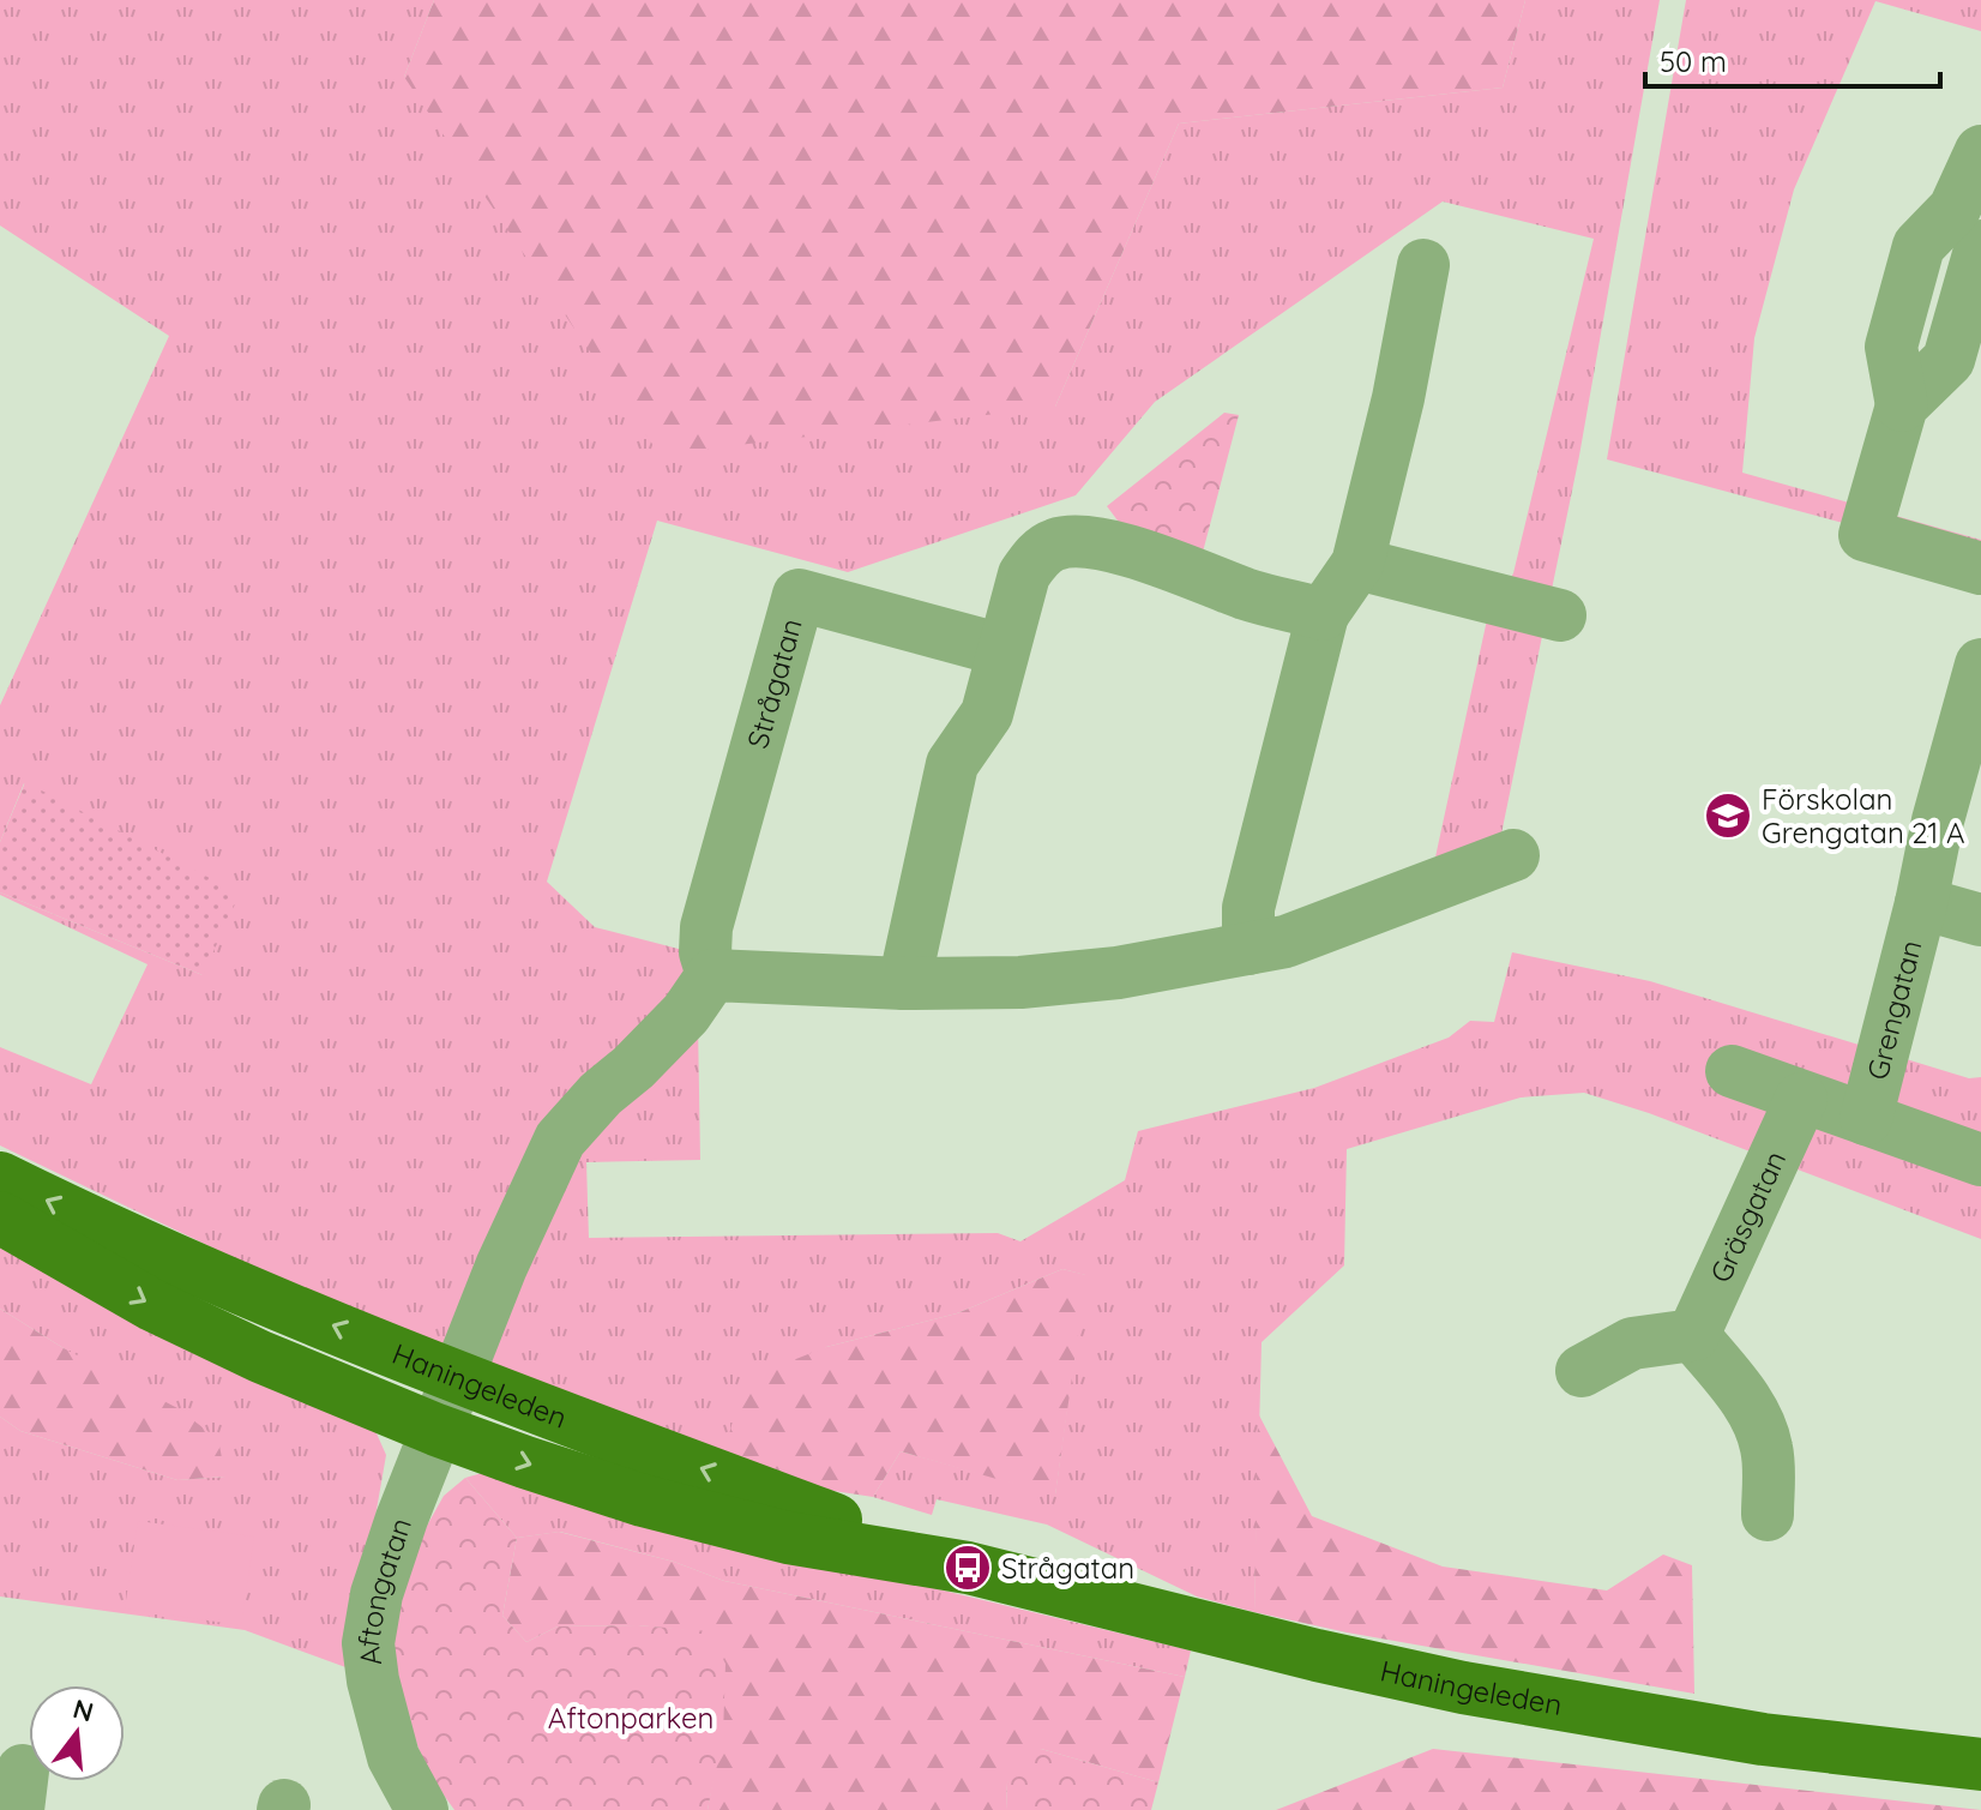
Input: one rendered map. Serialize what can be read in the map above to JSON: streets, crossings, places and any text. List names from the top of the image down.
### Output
{
  "streets": {
    "main road": ["Haningeleden"],
    "street": [
      "Strågatan",
      "Grengatan",
      "Gräsgatan",
      "Aftongatan"
    ]
  },
  "crossings": [
    ["Grengatan", "Gräsgatan"],
    ["Haningeleden", "Aftongatan"]
  ],
  "parks": ["Aftonparken"],
  "places": {
    "school or university": ["Förskolan Grengatan 21 A"],
    "bus stop": ["Strågatan"]
  },
  "scale_bar": "50 m",
  "north": "top"
}
